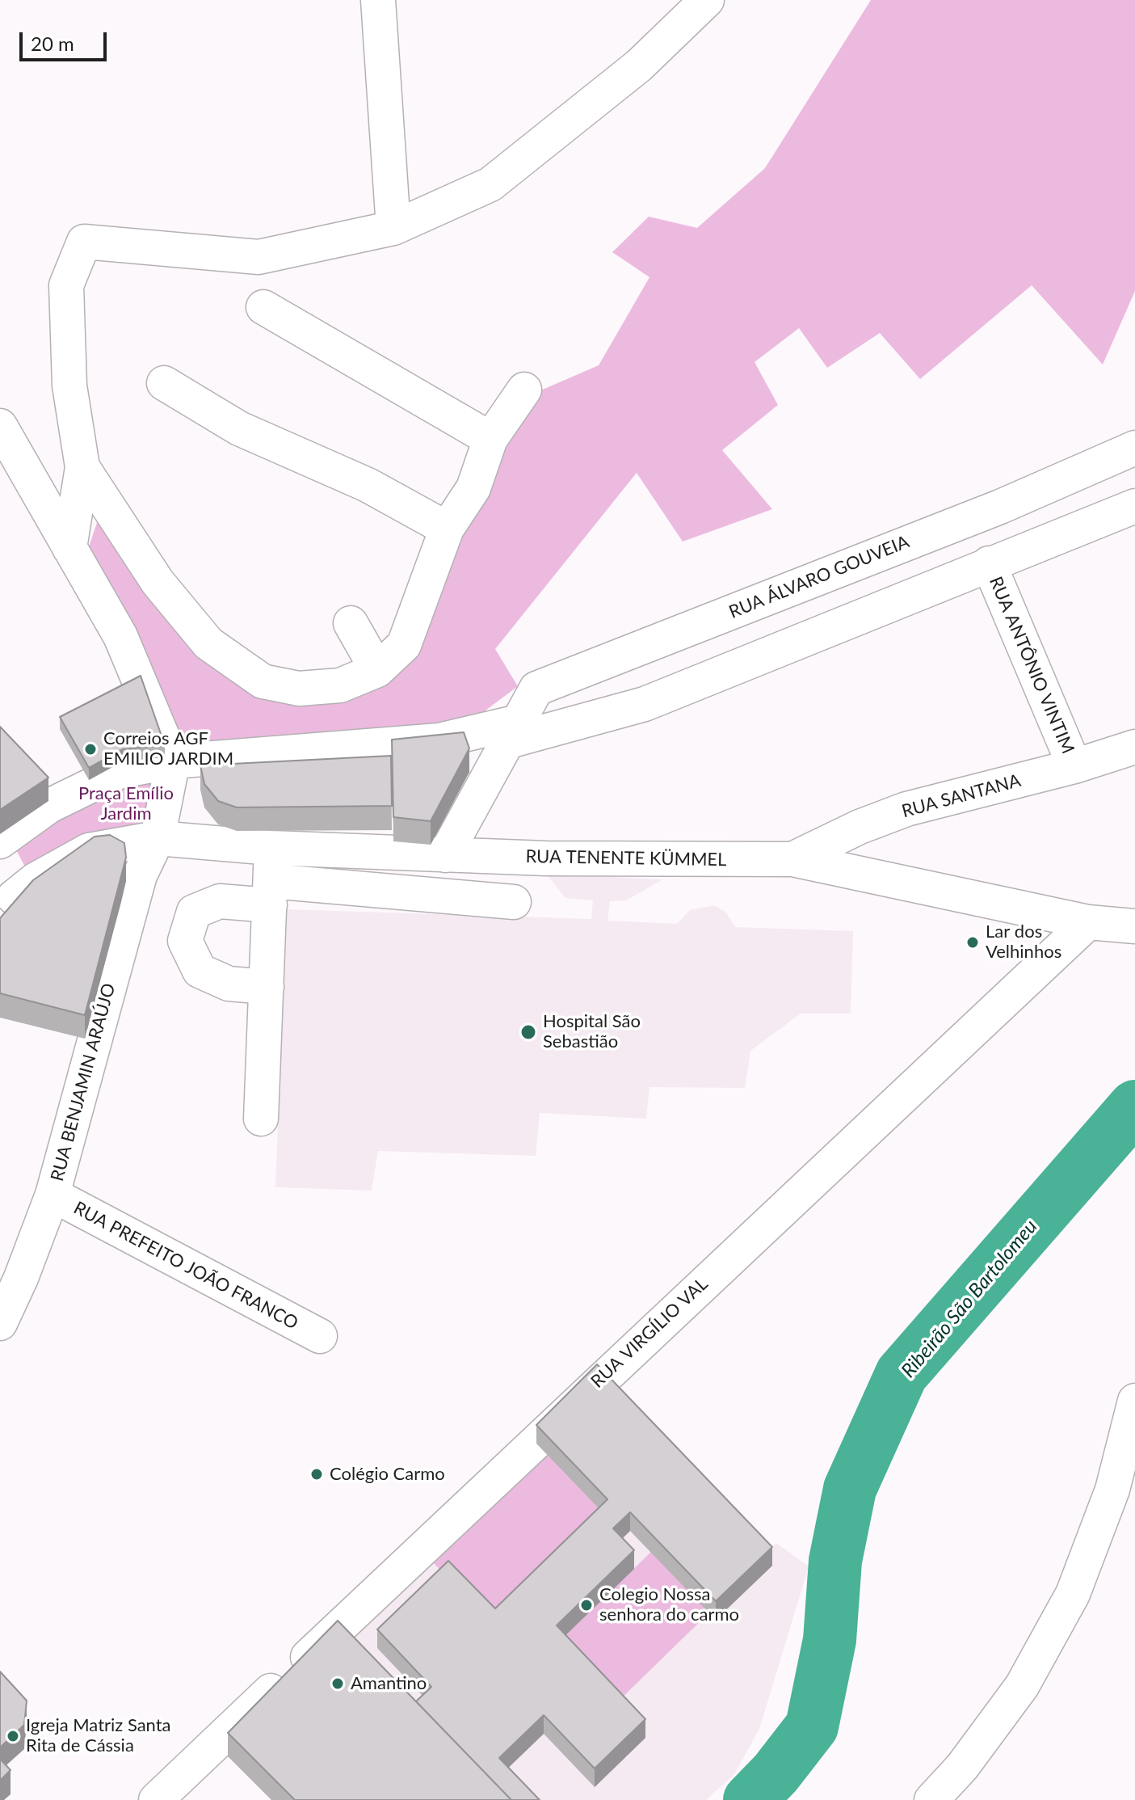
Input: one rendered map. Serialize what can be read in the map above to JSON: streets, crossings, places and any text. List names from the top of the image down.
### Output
{
  "streets": {
    "street": [
      "RUA ÁLVARO GOUVEIA",
      "RUA ANTÔNIO VINTIM",
      "RUA SANTANA",
      "RUA TENENTE KÜMMEL",
      "RUA BENJAMIN ARAÚJO",
      "RUA PREFEITO JOÃO FRANCO",
      "RUA VIRGÍLIO VAL"
    ]
  },
  "crossings": [
    ["RUA ÁLVARO GOUVEIA", "RUA TENENTE KÜMMEL"],
    ["RUA ANTÔNIO VINTIM", "RUA SANTANA"],
    ["RUA SANTANA", "RUA TENENTE KÜMMEL"],
    ["RUA TENENTE KÜMMEL", "RUA BENJAMIN ARAÚJO"],
    ["RUA TENENTE KÜMMEL", "RUA VIRGÍLIO VAL"],
    ["RUA BENJAMIN ARAÚJO", "RUA PREFEITO JOÃO FRANCO"]
  ],
  "water": ["Ribeirão São Bartolomeu"],
  "parks": ["Praça Emílio Jardim"],
  "places": [
    "Correios AGF EMILIO JARDIM",
    "Lar dos Velhinhos",
    "Hospital São Sebastião",
    "Colégio Carmo",
    "Colegio Nossa senhora do carmo",
    "Amantino",
    "Igreja Matriz Santa Rita de Cássia"
  ],
  "scale_bar": "20 m"
}
